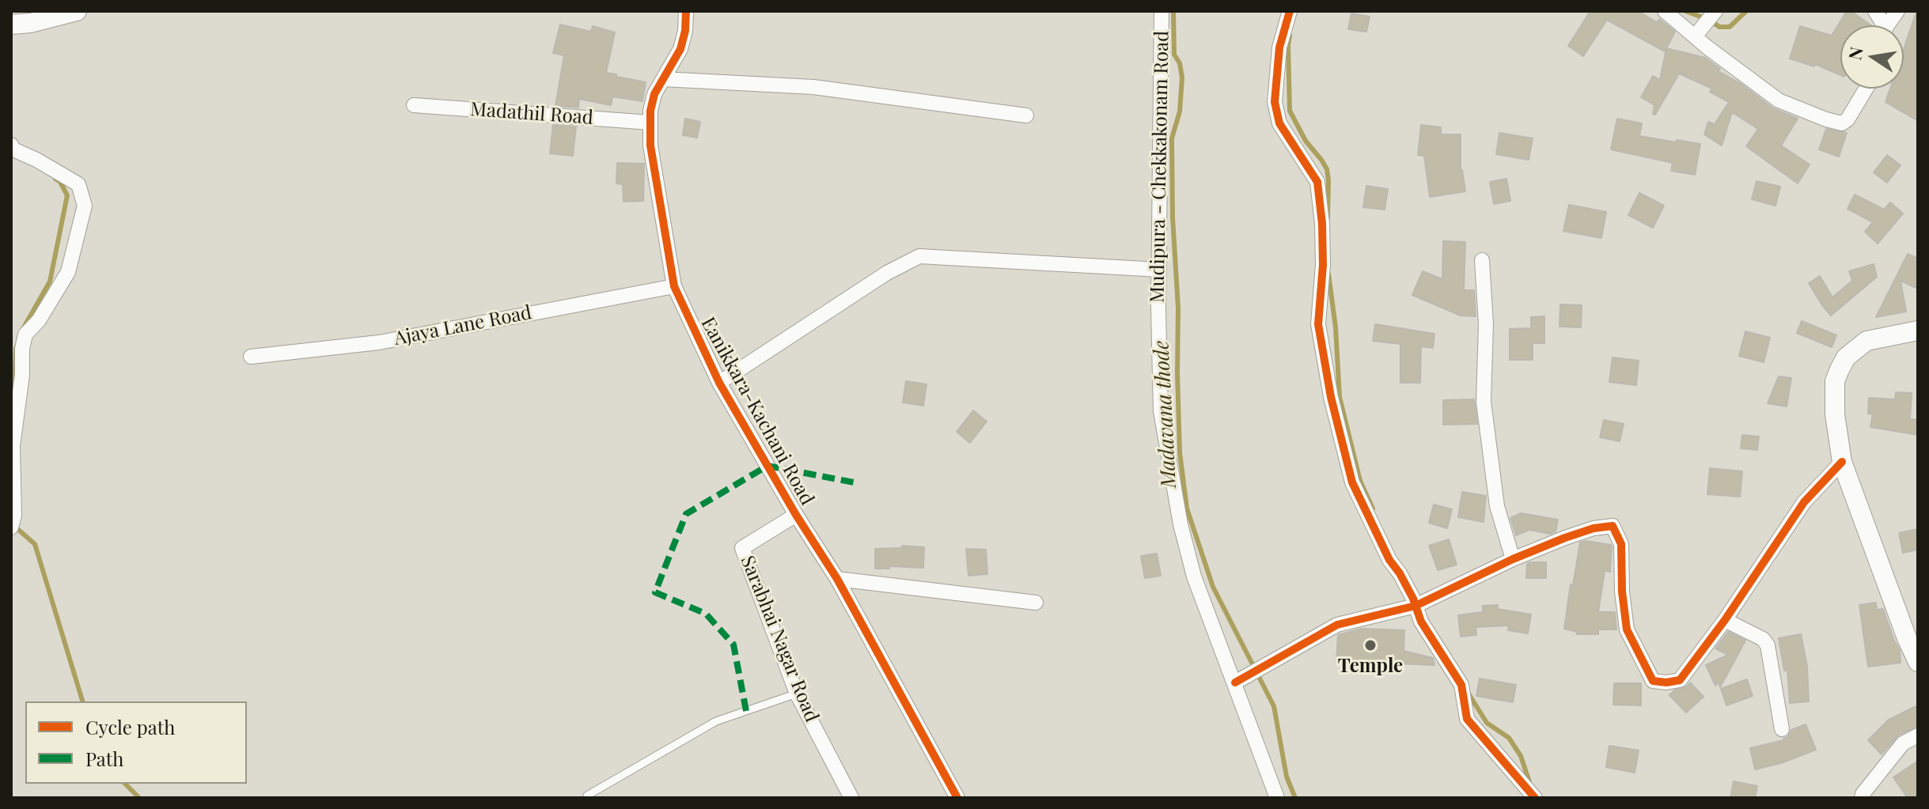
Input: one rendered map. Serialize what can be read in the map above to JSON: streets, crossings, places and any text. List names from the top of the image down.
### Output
{
  "streets": {
    "street": [
      "Madathil Road",
      "Mudipura - Chekkakonam Road",
      "Ajaya Lane Road",
      "Eanikkara-Kachani Road",
      "Sarabhai Nagar Road"
    ]
  },
  "crossings": [
    ["Madathil Road", "Eanikkara-Kachani Road"],
    ["Ajaya Lane Road", "Eanikkara-Kachani Road"],
    ["Eanikkara-Kachani Road", "Sarabhai Nagar Road"]
  ],
  "water": ["Madavana thode"],
  "places": ["Temple"],
  "legend": ["Cycle path", "Path"],
  "north": "left"
}
